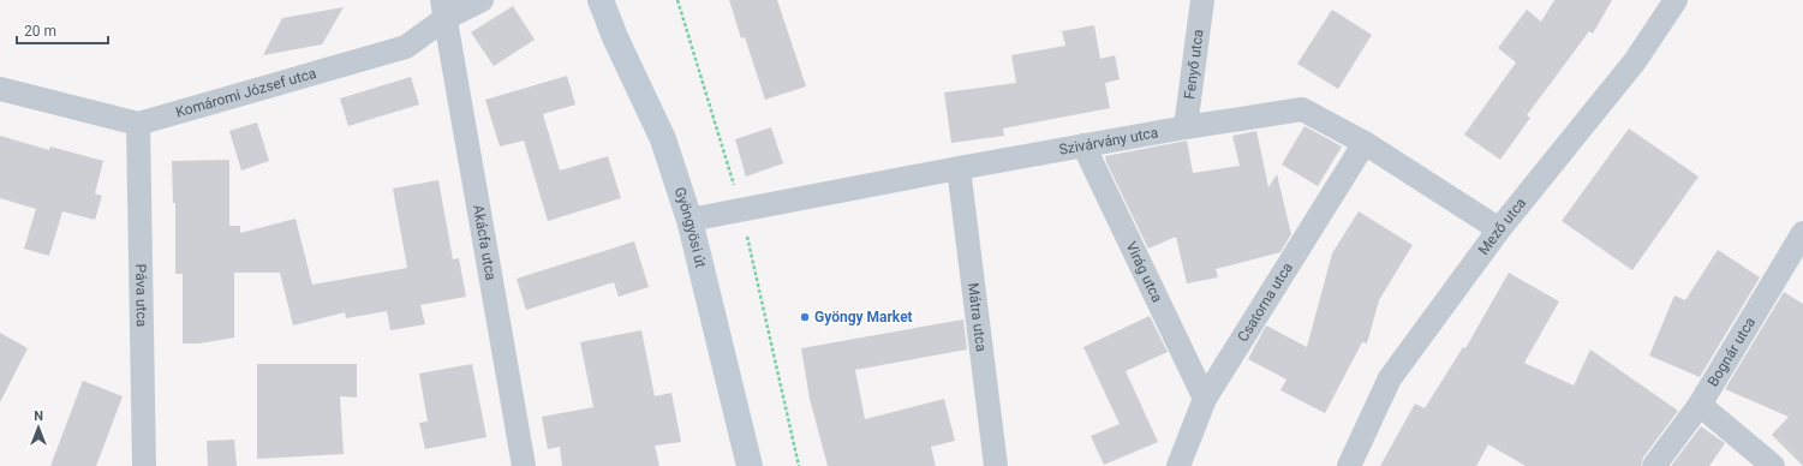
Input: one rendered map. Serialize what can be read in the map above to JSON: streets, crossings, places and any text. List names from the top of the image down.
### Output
{
  "streets": {
    "street": [
      "Fenyő utca",
      "Komáromi József utca",
      "Szivárvány utca",
      "Mező utca",
      "Gyöngyösi út",
      "Akácfa utca",
      "Virág utca",
      "Páva utca",
      "Csatorna utca",
      "Mátra utca",
      "Bognár utca"
    ]
  },
  "crossings": [
    ["Fenyő utca", "Szivárvány utca"],
    ["Komáromi József utca", "Akácfa utca"],
    ["Komáromi József utca", "Páva utca"],
    ["Szivárvány utca", "Mező utca"],
    ["Szivárvány utca", "Gyöngyösi út"],
    ["Szivárvány utca", "Virág utca"],
    ["Szivárvány utca", "Csatorna utca"],
    ["Szivárvány utca", "Mátra utca"],
    ["Virág utca", "Csatorna utca"]
  ],
  "places": ["Gyöngy Market"],
  "scale_bar": "20 m",
  "north": "top"
}
